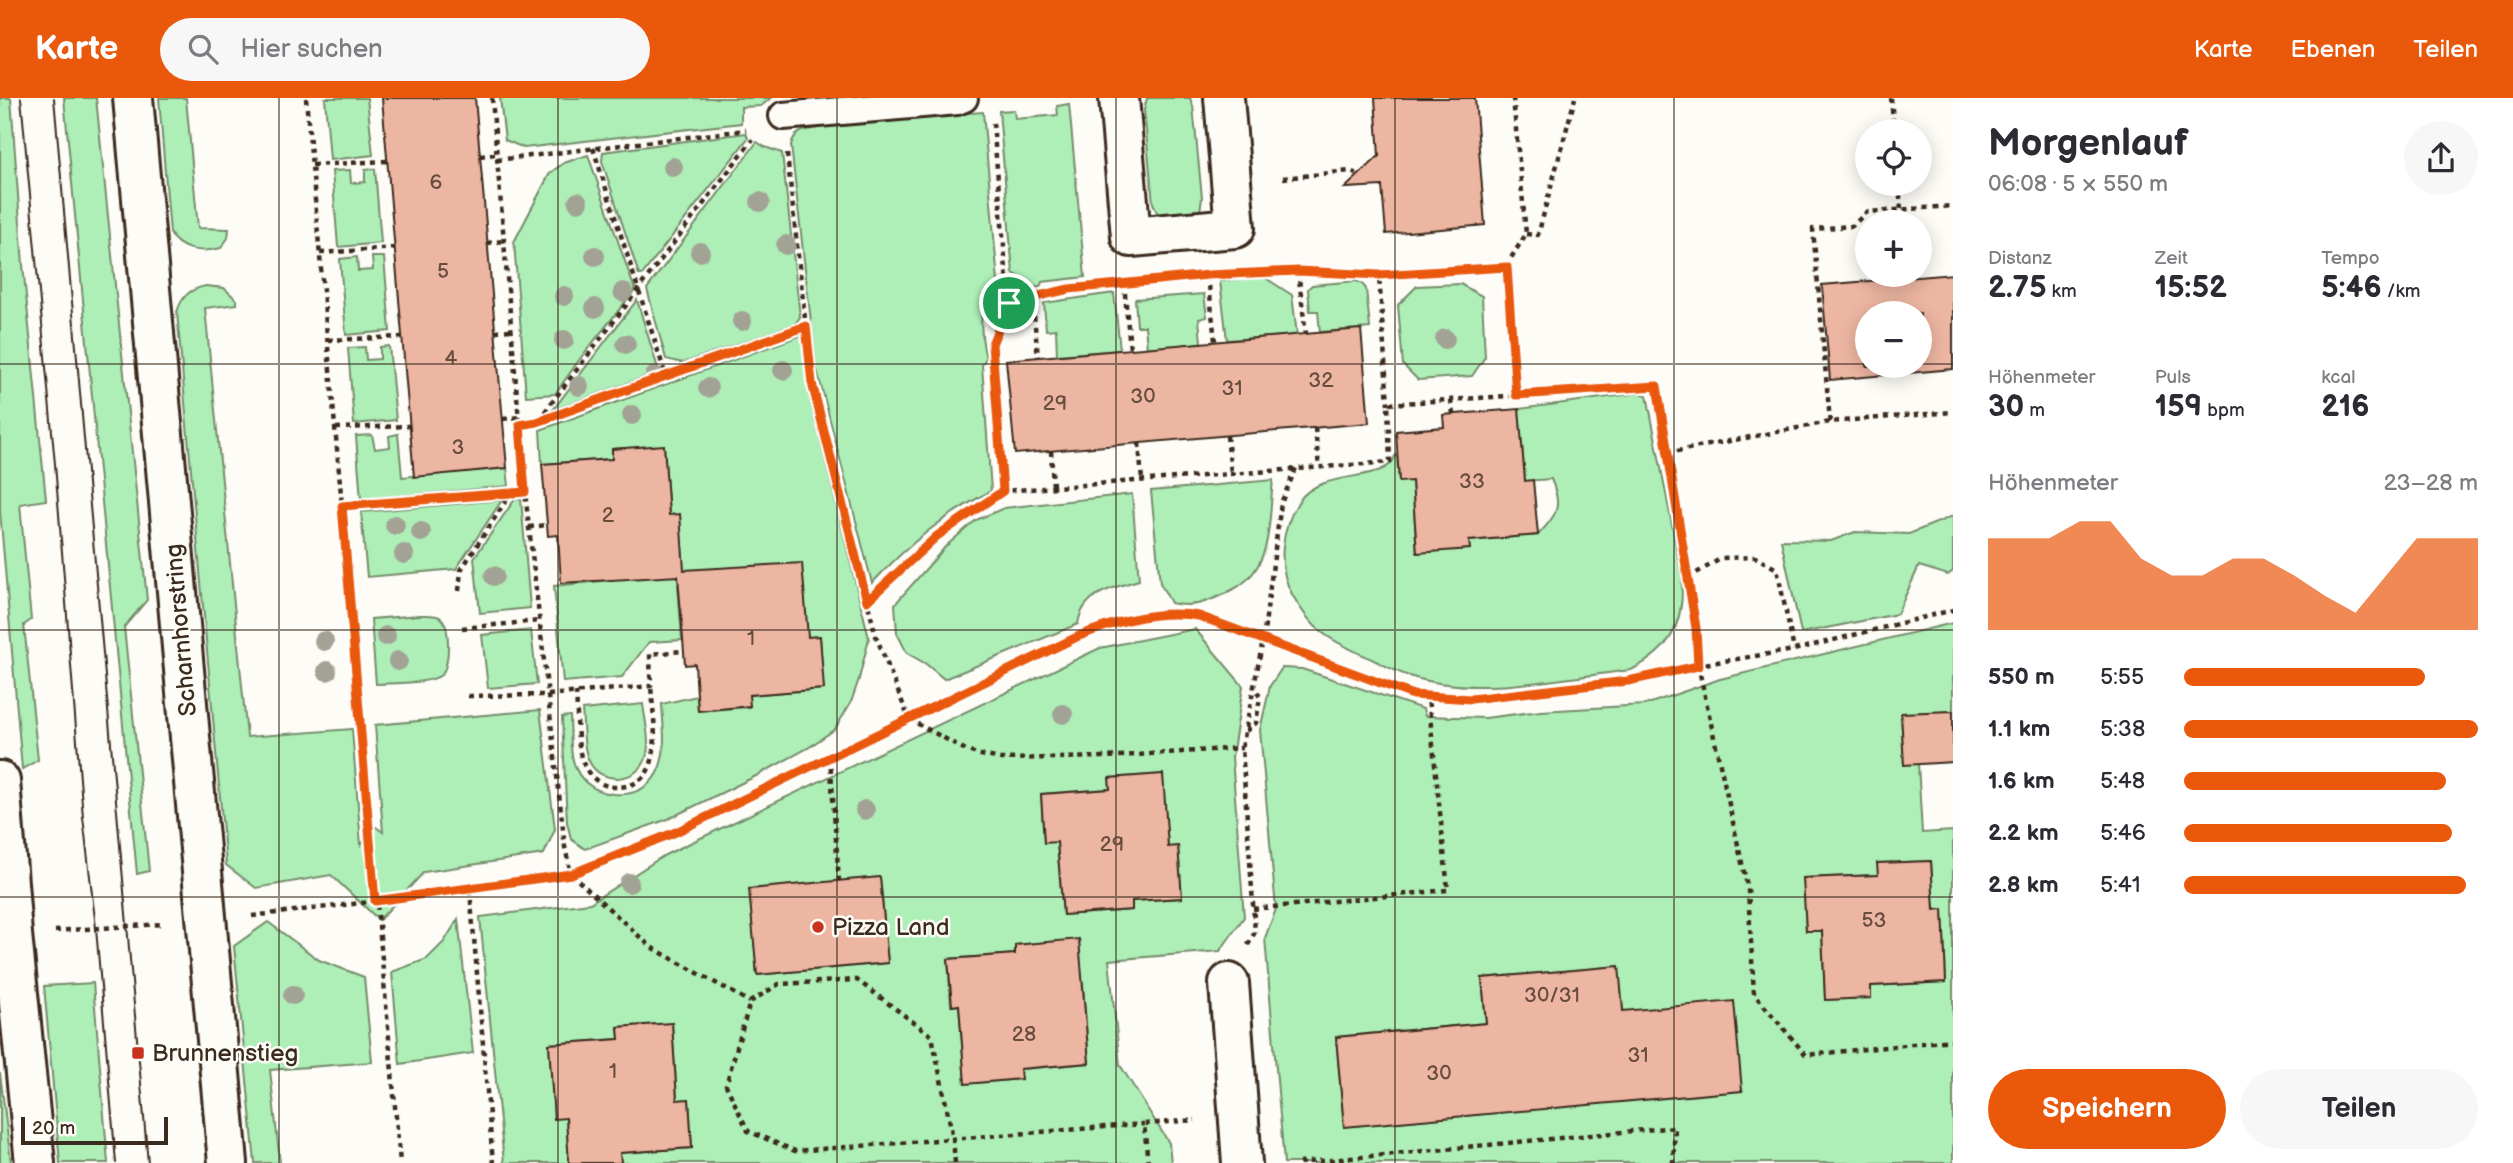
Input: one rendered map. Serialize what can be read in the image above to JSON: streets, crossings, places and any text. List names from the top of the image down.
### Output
{
  "streets": {
    "street": ["Scharnhorstring"]
  },
  "places": {
    "other": ["Pizza Land"],
    "transit": ["Brunnenstieg"]
  },
  "house_numbers": [
    "6",
    "5",
    "4",
    "32",
    "31",
    "30",
    "29",
    "3",
    "33",
    "2",
    "1",
    "29",
    "53",
    "30/31",
    "28",
    "31",
    "1",
    "30"
  ],
  "scale_bar": "20 m",
  "page": {
    "header": "Karte",
    "search": "Hier suchen",
    "nav": ["Karte", "Ebenen", "Teilen"],
    "heading": ["Morgenlauf", "06:08 · 5 × 550 m"],
    "map_buttons": ["+", "−"],
    "stats": [
      ["Distanz", "2.75 km"],
      ["Zeit", "15:52"],
      ["Tempo", "5:46 /km"],
      ["Höhenmeter", "30 m"],
      ["Puls", "159 bpm"],
      ["kcal", "216"]
    ],
    "chart": ["Höhenmeter", "23–28 m"],
    "list": [
      {
        "name": "550 m",
        "note": "5:55"
      },
      {
        "name": "1.1 km",
        "note": "5:38"
      },
      {
        "name": "1.6 km",
        "note": "5:48"
      },
      {
        "name": "2.2 km",
        "note": "5:46"
      },
      {
        "name": "2.8 km",
        "note": "5:41"
      }
    ],
    "buttons": ["Speichern", "Teilen"],
    "scale": "20 m"
  }
}
